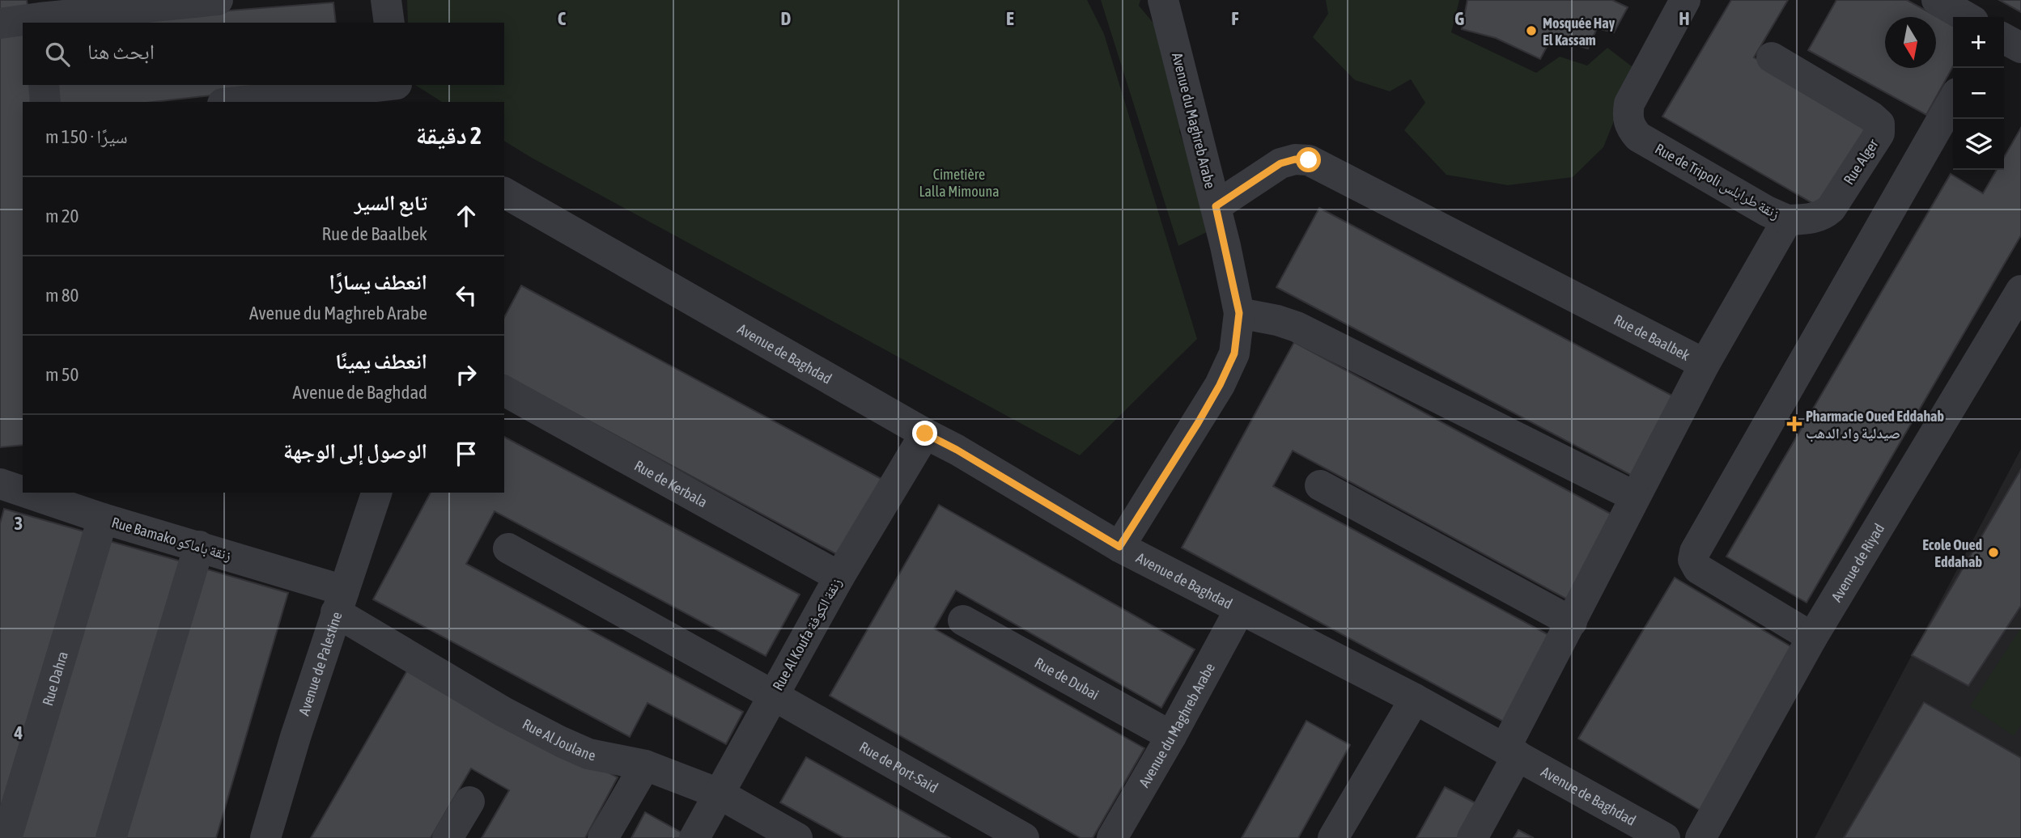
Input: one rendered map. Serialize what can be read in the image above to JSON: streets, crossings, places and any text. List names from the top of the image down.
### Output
{
  "streets": {
    "street": [
      "Avenue du Maghreb Arabe",
      "Rue Alger",
      "Rue de Tripoli زنقة طرابلس",
      "Rue de Baalbek",
      "Avenue de Baghdad",
      "Rue de Kerbala",
      "Rue Bamako زنقة باماكو",
      "Avenue de Riyad",
      "Rue Al Koufa زنقة الكوفة",
      "Avenue de Palestine",
      "Rue Dahra",
      "Rue de Dubai",
      "Rue Al Joulane",
      "Rue de Port-Said"
    ]
  },
  "crossings": [
    ["Avenue du Maghreb Arabe", "Rue de Baalbek"],
    ["Avenue du Maghreb Arabe", "Avenue de Baghdad"],
    ["Avenue du Maghreb Arabe", "Rue de Dubai"],
    ["Rue Alger", "Rue de Tripoli زنقة طرابلس"],
    ["Rue de Tripoli زنقة طرابلس", "Rue de Baalbek"],
    ["Rue de Baalbek", "Avenue de Baghdad"],
    ["Avenue de Baghdad", "Rue Al Koufa زنقة الكوفة"],
    ["Rue de Kerbala", "Rue Al Koufa زنقة الكوفة"],
    ["Rue Bamako زنقة باماكو", "Avenue de Palestine"],
    ["Rue Bamako زنقة باماكو", "Rue Dahra"],
    ["Rue Bamako زنقة باماكو", "Rue Al Joulane"],
    ["Rue Al Koufa زنقة الكوفة", "Rue Al Joulane"],
    ["Rue Al Koufa زنقة الكوفة", "Rue de Port-Said"],
    ["Avenue de Palestine", "Rue Al Joulane"]
  ],
  "parks": ["Cimetière Lalla Mimouna"],
  "places": {
    "other": ["Mosquée Hay El Kassam", "Ecole Oued Eddahab"],
    "health": ["Pharmacie Oued Eddahab صيدلية واد الدهب"]
  },
  "north": "bottom",
  "page": {
    "map_buttons": ["+", "−"],
    "search": "ابحث هنا",
    "heading": ["2 دقيقة", "سيرًا · 150 m"],
    "list": [
      ["تابع السير", "Rue de Baalbek", "20 m"],
      ["انعطف يسارًا", "Avenue du Maghreb Arabe", "80 m"],
      ["انعطف يمينًا", "Avenue de Baghdad", "50 m"],
      "الوصول إلى الوجهة"
    ]
  },
  "grid": {
    "columns": [
      "C",
      "D",
      "E",
      "F",
      "G",
      "H"
    ],
    "rows": ["3", "4"]
  }
}
